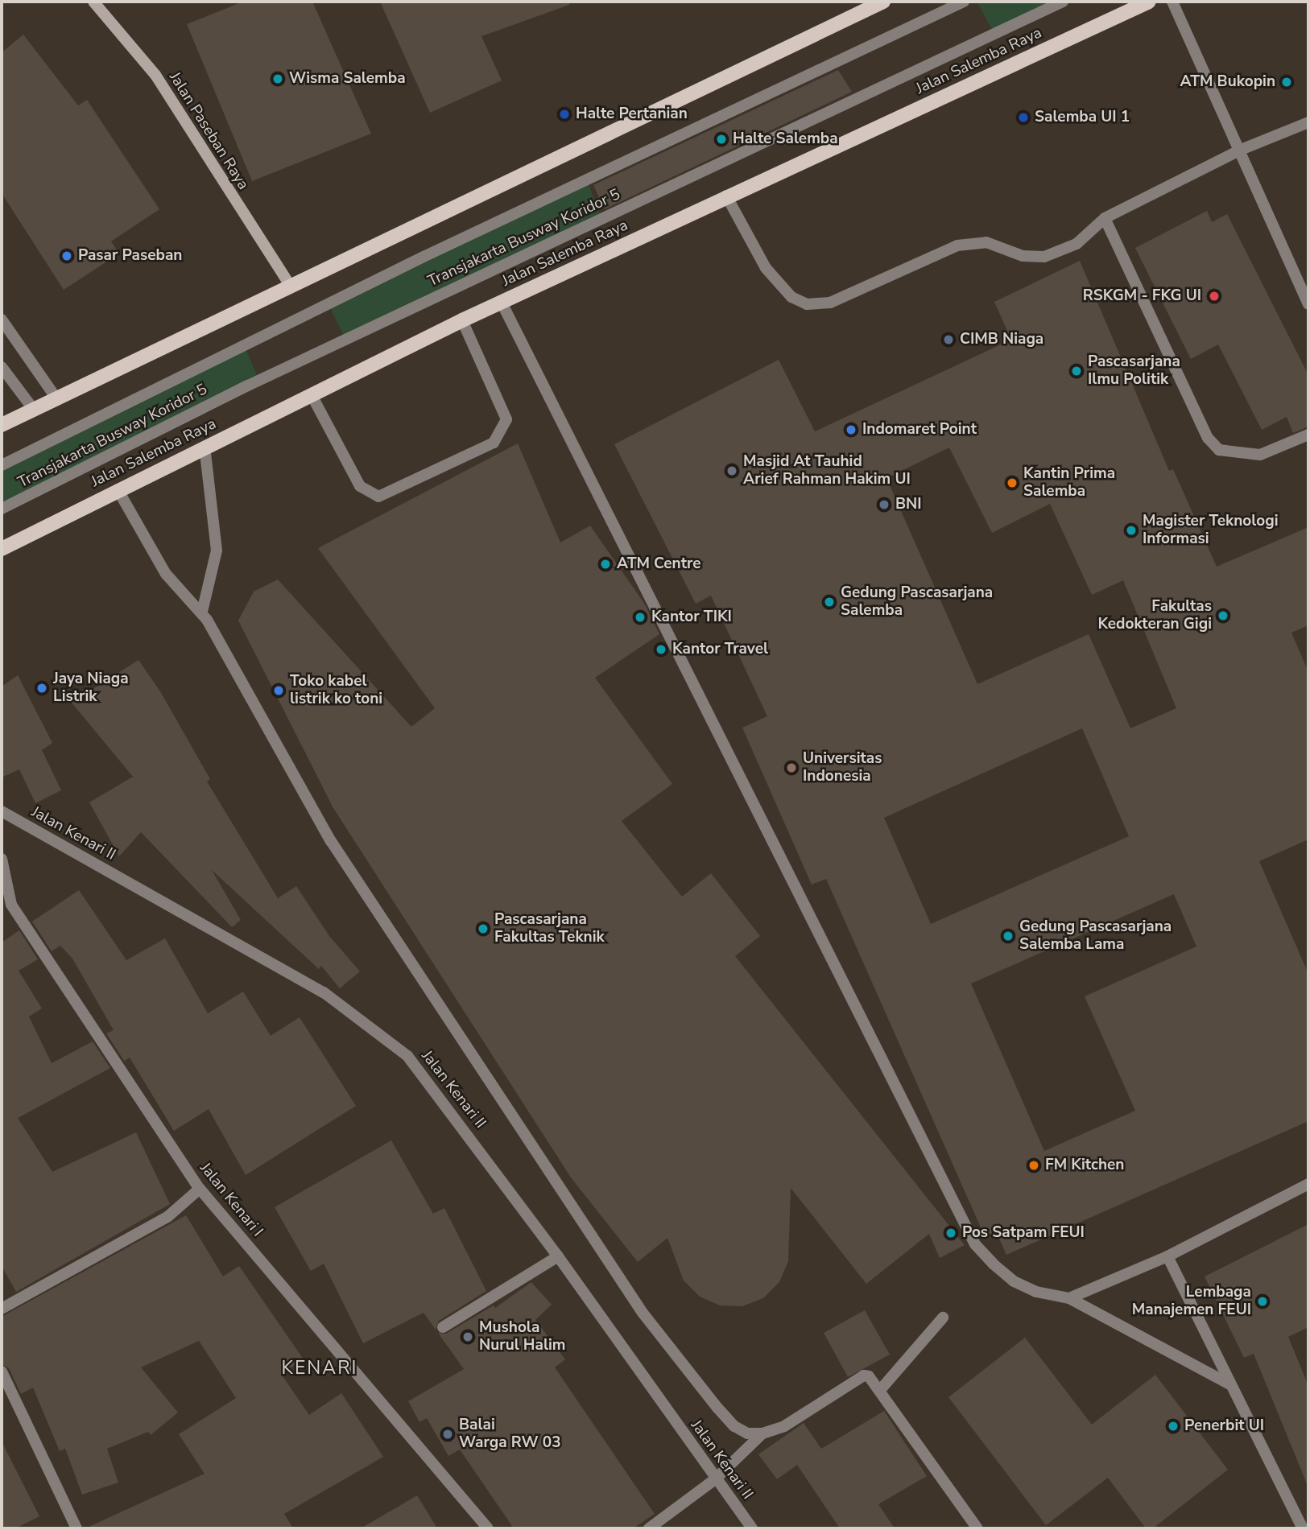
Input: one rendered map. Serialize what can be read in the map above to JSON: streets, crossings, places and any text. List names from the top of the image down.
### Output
{
  "streets": {
    "main road": ["Jalan Salemba Raya", "Jalan Paseban Raya"],
    "street": ["Transjakarta Busway Koridor 5", "Jalan Kenari II", "Jalan Kenari I"]
  },
  "districts": ["KENARI"],
  "places": [
    "Wisma Salemba",
    "ATM Bukopin",
    "Halte Pertanian",
    "Salemba UI 1",
    "Halte Salemba",
    "Pasar Paseban",
    "RSKGM - FKG UI",
    "CIMB Niaga",
    "Pascasarjana Ilmu Politik",
    "Indomaret Point",
    "Masjid At Tauhid Arief Rahman Hakim UI",
    "Kantin Prima Salemba",
    "BNI",
    "Magister Teknologi Informasi",
    "ATM Centre",
    "Gedung Pascasarjana Salemba",
    "Fakultas Kedokteran Gigi",
    "Kantor TIKI",
    "Kantor Travel",
    "Jaya Niaga Listrik",
    "Toko kabel listrik ko toni",
    "Universitas Indonesia",
    "Pascasarjana Fakultas Teknik",
    "Gedung Pascasarjana Salemba Lama",
    "FM Kitchen",
    "Pos Satpam FEUI",
    "Lembaga Manajemen FEUI",
    "Mushola Nurul Halim",
    "Penerbit UI",
    "Balai Warga RW 03"
  ]
}
